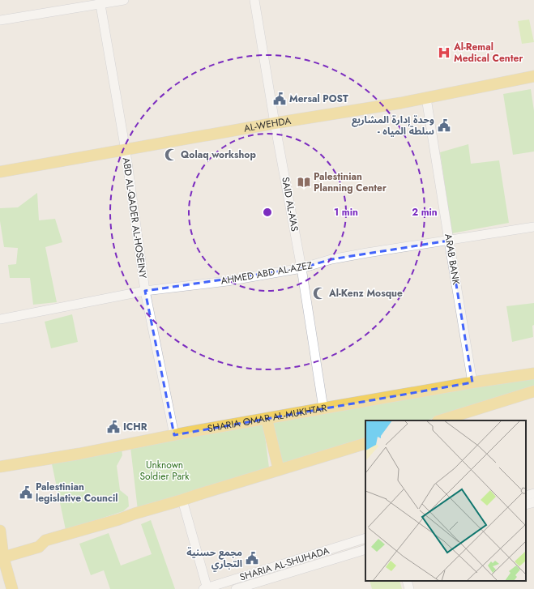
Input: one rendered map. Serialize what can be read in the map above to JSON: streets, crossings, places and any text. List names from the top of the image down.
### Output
{
  "streets": {
    "main road": ["AL-WEHDA", "SHARIA OMAR AL-MUKHTAR"],
    "street": [
      "SAID AL-A'AS",
      "ABD AL-QADER AL-HOSEINY",
      "ARAB BANK",
      "AHMED ABD AL-AZEZ",
      "SHARIA AL-SHUHADA"
    ]
  },
  "crossings": [
    ["AL-WEHDA", "SAID AL-A'AS"],
    ["AL-WEHDA", "ABD AL-QADER AL-HOSEINY"],
    ["AL-WEHDA", "ARAB BANK"],
    ["SAID AL-A'AS", "AHMED ABD AL-AZEZ"],
    ["SAID AL-A'AS", "SHARIA OMAR AL-MUKHTAR"],
    ["ABD AL-QADER AL-HOSEINY", "AHMED ABD AL-AZEZ"],
    ["ABD AL-QADER AL-HOSEINY", "SHARIA OMAR AL-MUKHTAR"],
    ["ARAB BANK", "AHMED ABD AL-AZEZ"],
    ["ARAB BANK", "SHARIA OMAR AL-MUKHTAR"]
  ],
  "parks": ["Unknown Soldier Park"],
  "places": {
    "hospital": ["Al-Remal Medical Center"],
    "public building": [
      "Mersal POST",
      "وحدة إدارة المشاريع - سلطة المياه",
      "ICHR",
      "Palestinian legislative Council",
      "مجمع حسنية التجاري"
    ],
    "mosque": ["Qolaq workshop", "Al-Kenz Mosque"],
    "library": ["Palestinian Planning Center"]
  },
  "rings": ["1 min", "2 min"]
}
